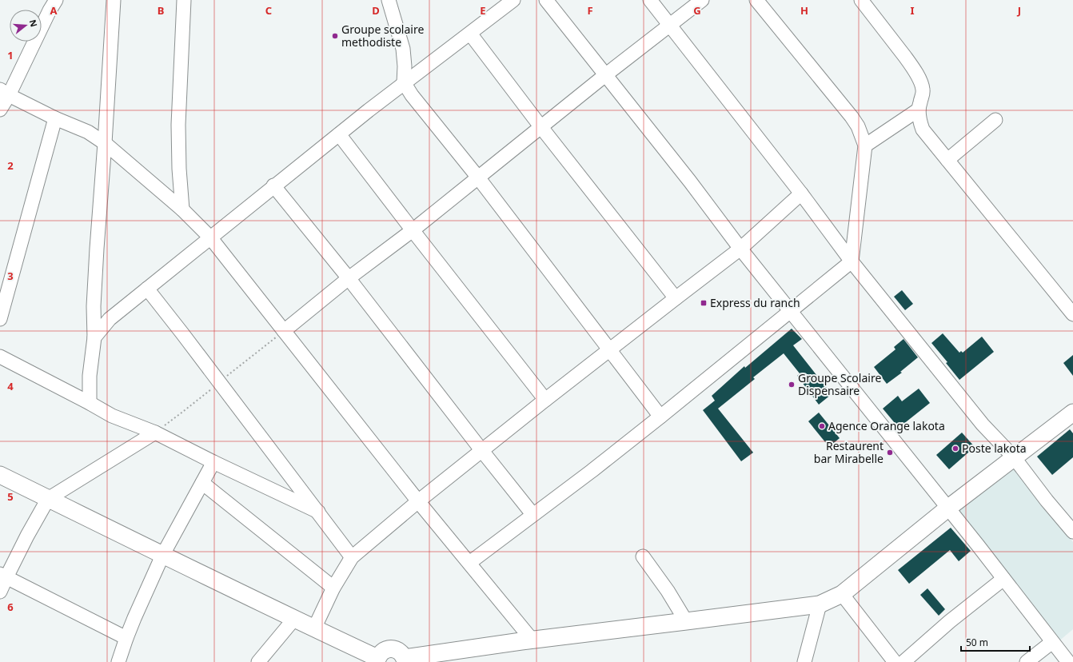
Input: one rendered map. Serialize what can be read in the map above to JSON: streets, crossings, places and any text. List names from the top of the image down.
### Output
{
  "places": {
    "other": [
      "Groupe scolaire methodiste",
      "Groupe Scolaire Dispensaire",
      "Agence Orange lakota",
      "Poste lakota",
      "Restaurent bar Mirabelle"
    ],
    "transit": ["Express du ranch"]
  },
  "scale_bar": "50 m",
  "north": "right",
  "grid": {
    "columns": [
      "A",
      "B",
      "C",
      "D",
      "E",
      "F",
      "G",
      "H",
      "I",
      "J"
    ],
    "rows": [
      "1",
      "2",
      "3",
      "4",
      "5",
      "6"
    ]
  }
}
